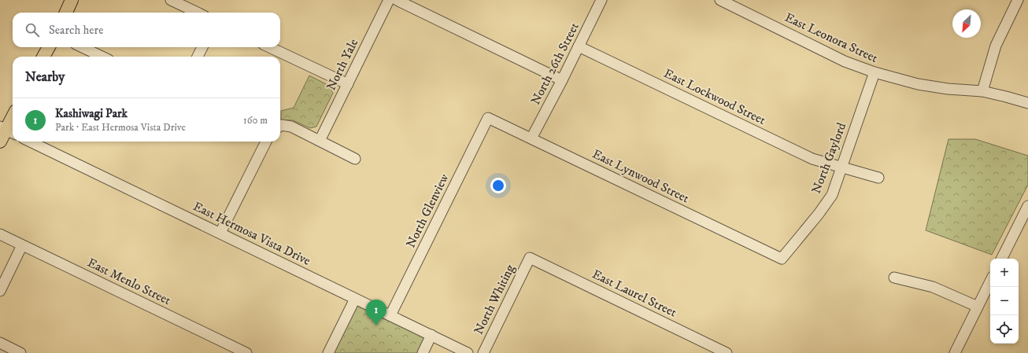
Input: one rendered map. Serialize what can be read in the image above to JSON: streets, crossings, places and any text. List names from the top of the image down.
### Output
{
  "streets": {
    "street": [
      "East Leonora Street",
      "North 26th Street",
      "North Yale",
      "East Lockwood Street",
      "North Gaylord",
      "East Lynwood Street",
      "North Glenview",
      "East Hermosa Vista Drive",
      "East Menlo Street",
      "East Laurel Street",
      "North Whiting"
    ]
  },
  "crossings": [
    ["East Leonora Street", "North Gaylord"],
    ["North 26th Street", "East Lockwood Street"],
    ["North 26th Street", "East Lynwood Street"],
    ["East Lockwood Street", "North Gaylord"],
    ["North Gaylord", "East Lynwood Street"],
    ["East Lynwood Street", "North Glenview"],
    ["North Glenview", "East Hermosa Vista Drive"],
    ["East Laurel Street", "North Whiting"]
  ],
  "north": "bottom left",
  "page": {
    "search": "Search here",
    "heading": "Nearby",
    "list": [
      {
        "mark": "1",
        "name": "Kashiwagi Park",
        "note": "Park · East Hermosa Vista Drive",
        "value": "160 m"
      }
    ],
    "map_buttons": ["+", "−"],
    "pins": "1"
  }
}
